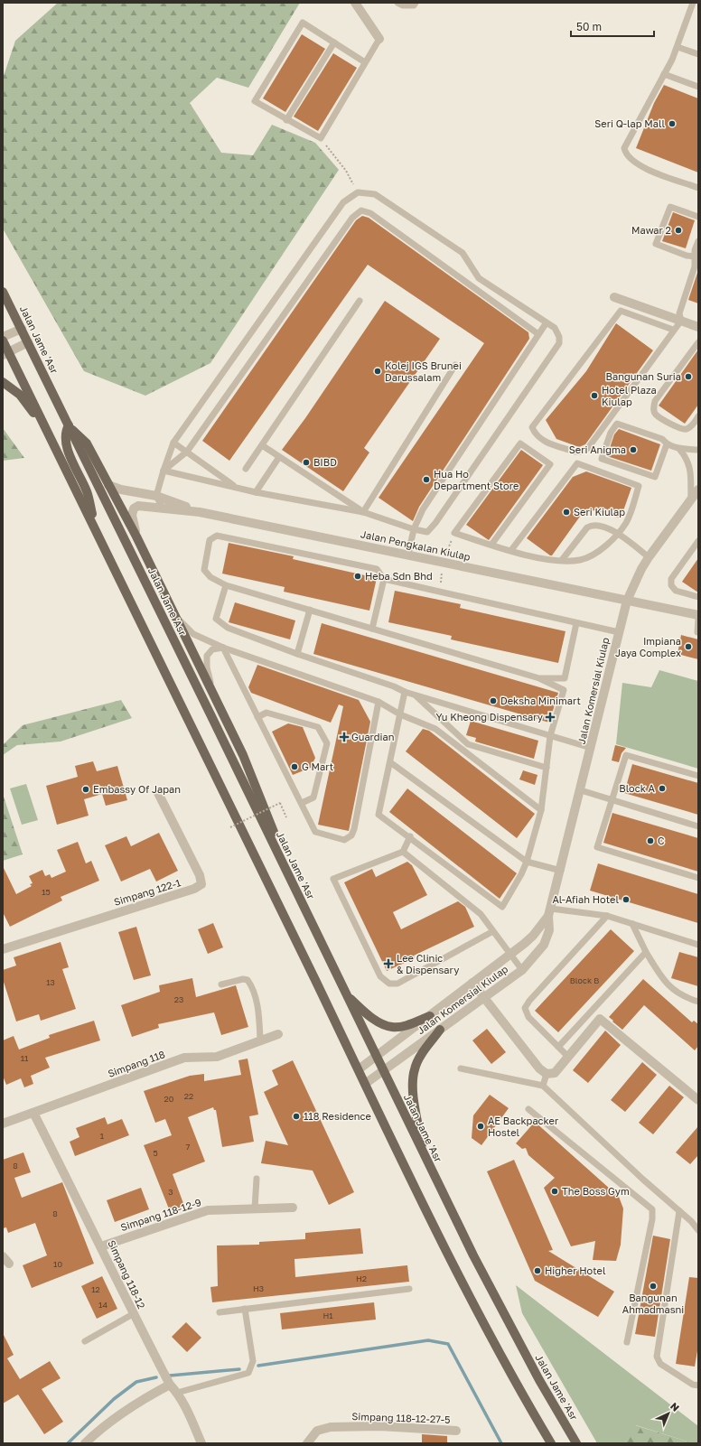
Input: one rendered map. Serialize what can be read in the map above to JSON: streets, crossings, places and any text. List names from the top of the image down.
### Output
{
  "streets": {
    "main road": ["Jalan Jame 'Asr"],
    "street": [
      "Jalan Pengkalan Kiulap",
      "Jalan Komersial Kiulap",
      "Simpang 122-1",
      "Simpang 118",
      "Simpang 118-12-9",
      "Simpang 118-12",
      "Simpang 118-12-27-5"
    ]
  },
  "crossings": [
    ["Jalan Jame 'Asr", "Jalan Komersial Kiulap"],
    ["Jalan Pengkalan Kiulap", "Jalan Komersial Kiulap"],
    ["Simpang 118", "Simpang 118-12"],
    ["Simpang 118-12-9", "Simpang 118-12"]
  ],
  "places": {
    "other": [
      "Seri Q-lap Mall",
      "Mawar 2",
      "Kolej IGS Brunei Darussalam",
      "Bangunan Suria",
      "Hotel Plaza Kiulap",
      "Seri Anigma",
      "BIBD",
      "Hua Ho Department Store",
      "Seri Kiulap",
      "Heba Sdn Bhd",
      "Impiana Jaya Complex",
      "Deksha Minimart",
      "G Mart",
      "Block A",
      "Embassy Of Japan",
      "C",
      "Al-Afiah Hotel",
      "118 Residence",
      "AE Backpacker Hostel",
      "The Boss Gym",
      "Higher Hotel",
      "Bangunan Ahmadmasni"
    ],
    "health": ["Yu Kheong Dispensary", "Guardian", "Lee Clinic & Dispensary"]
  },
  "house_numbers": [
    "15",
    "Block B",
    "13",
    "23",
    "11",
    "22",
    "20",
    "1",
    "7",
    "5",
    "8",
    "3",
    "8",
    "10",
    "H2",
    "H3",
    "12",
    "14",
    "H1"
  ],
  "scale_bar": "50 m",
  "north": "top right"
}
